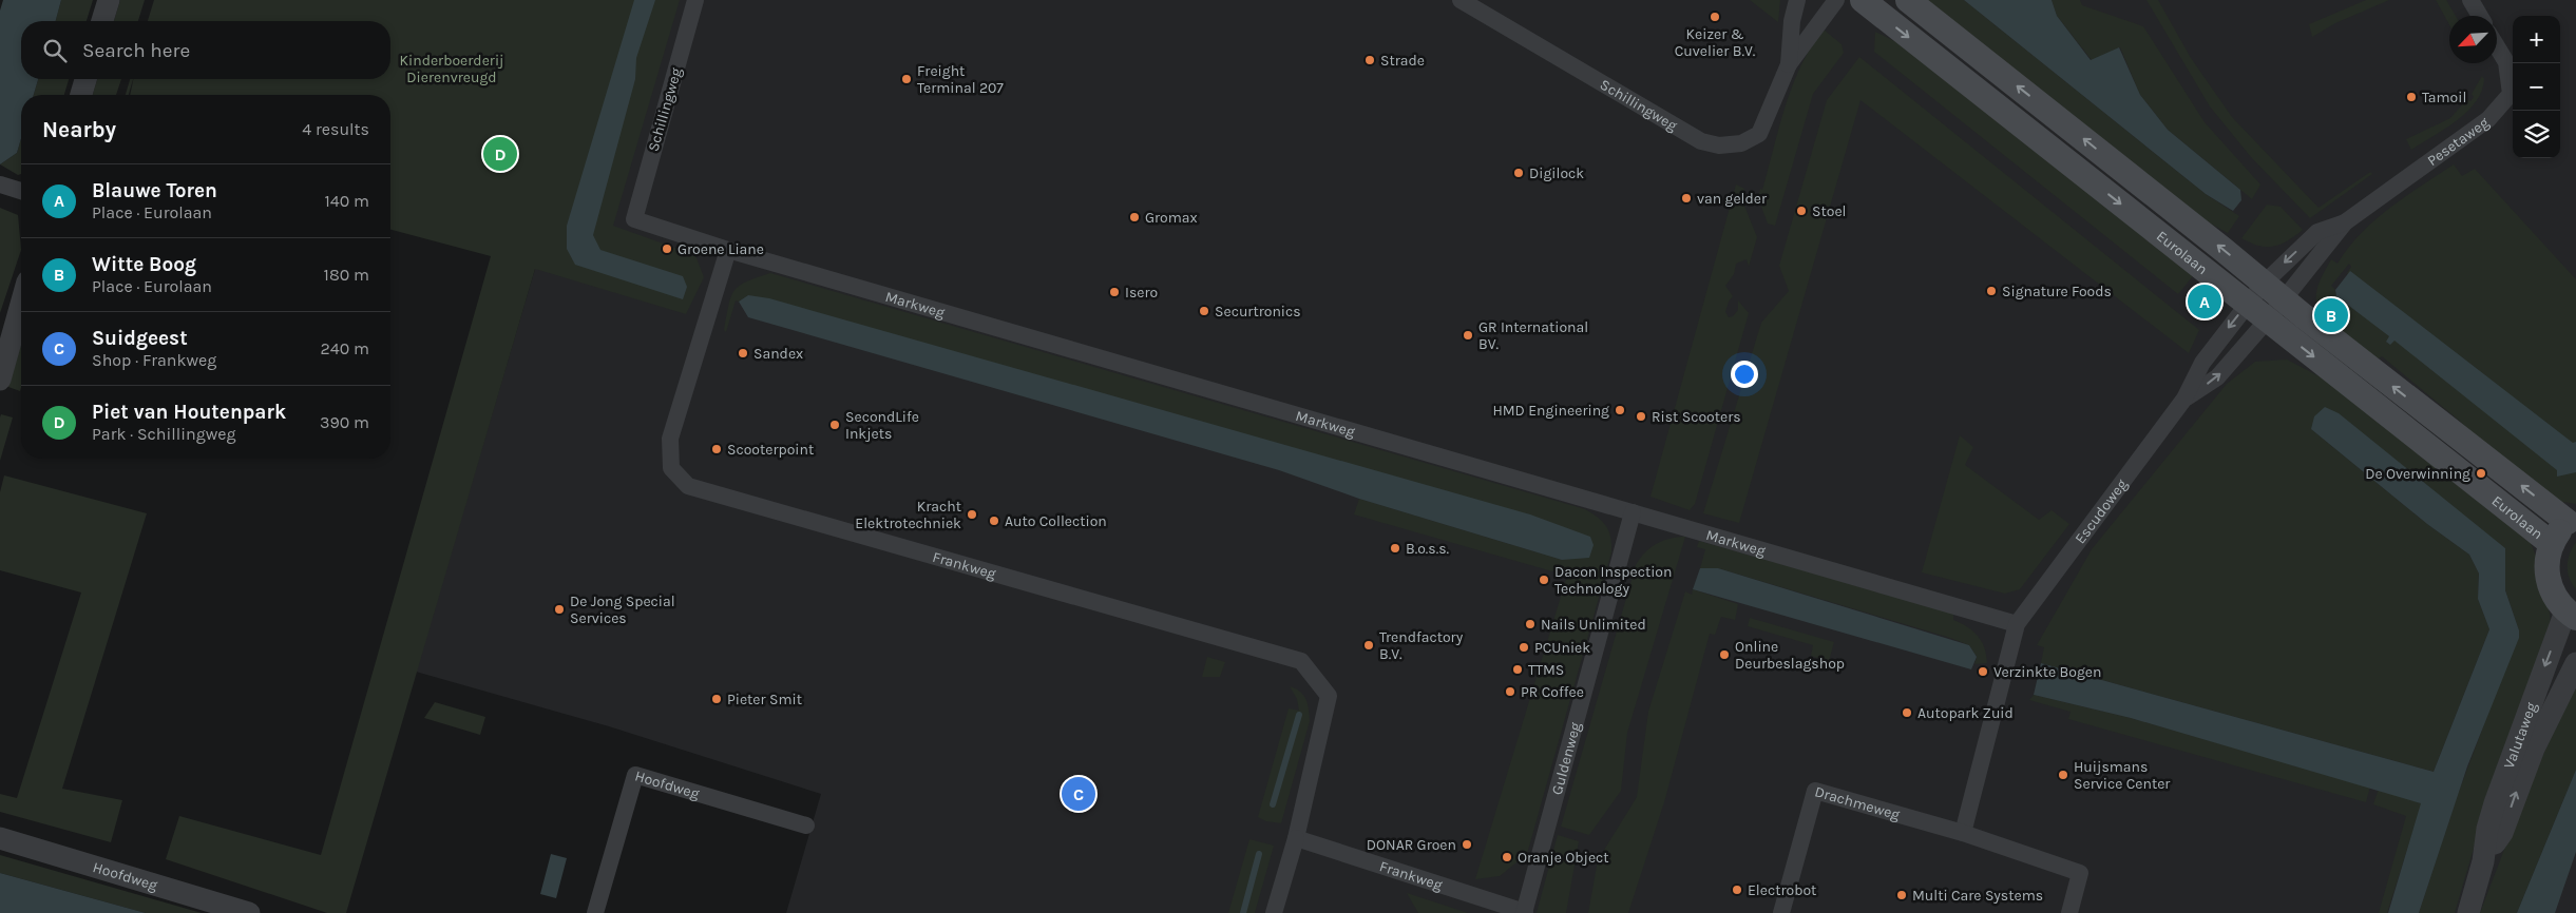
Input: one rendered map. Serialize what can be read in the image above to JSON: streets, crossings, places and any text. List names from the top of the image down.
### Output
{
  "streets": {
    "main road": ["Eurolaan"],
    "street": [
      "Schillingweg",
      "Pesetaweg",
      "Markweg",
      "Escudoweg",
      "Frankweg",
      "Valutaweg",
      "Guldenweg",
      "Hoofdweg",
      "Drachmeweg"
    ]
  },
  "crossings": [
    ["Schillingweg", "Markweg"],
    ["Pesetaweg", "Eurolaan"],
    ["Pesetaweg", "Escudoweg"],
    ["Eurolaan", "Escudoweg"],
    ["Markweg", "Escudoweg"],
    ["Markweg", "Frankweg"],
    ["Markweg", "Guldenweg"],
    ["Frankweg", "Guldenweg"]
  ],
  "parks": ["Kinderboerderij Dierenvreugd"],
  "places": [
    "Keizer & Cuvelier B.V.",
    "Strade",
    "Freight Terminal 207",
    "Tamoil",
    "Digilock",
    "van gelder",
    "Stoel",
    "Gromax",
    "Groene Liane",
    "Signature Foods",
    "Isero",
    "Securtronics",
    "GR International BV.",
    "Sandex",
    "HMD Engineering",
    "Rist Scooters",
    "SecondLife Inkjets",
    "Scooterpoint",
    "De Overwinning",
    "Kracht Elektrotechniek",
    "Auto Collection",
    "B.o.s.s.",
    "Dacon Inspection Technology",
    "De Jong Special Services",
    "Nails Unlimited",
    "Trendfactory B.V.",
    "PCUniek",
    "Online Deurbeslagshop",
    "TTMS",
    "Verzinkte Bogen",
    "PR Coffee",
    "Pieter Smit",
    "Autopark Zuid",
    "Huijsmans Service Center",
    "DONAR Groen",
    "Oranje Object",
    "Electrobot",
    "Multi Care Systems"
  ],
  "north": "bottom left",
  "page": {
    "map_buttons": ["+", "−"],
    "search": "Search here",
    "heading": ["Nearby", "4 results"],
    "pins": [
      "D",
      "A",
      "B",
      "C"
    ],
    "list": [
      {
        "mark": "A",
        "name": "Blauwe Toren",
        "note": "Place · Eurolaan",
        "value": "140 m"
      },
      {
        "mark": "B",
        "name": "Witte Boog",
        "note": "Place · Eurolaan",
        "value": "180 m"
      },
      {
        "mark": "C",
        "name": "Suidgeest",
        "note": "Shop · Frankweg",
        "value": "240 m"
      },
      {
        "mark": "D",
        "name": "Piet van Houtenpark",
        "note": "Park · Schillingweg",
        "value": "390 m"
      }
    ]
  }
}
